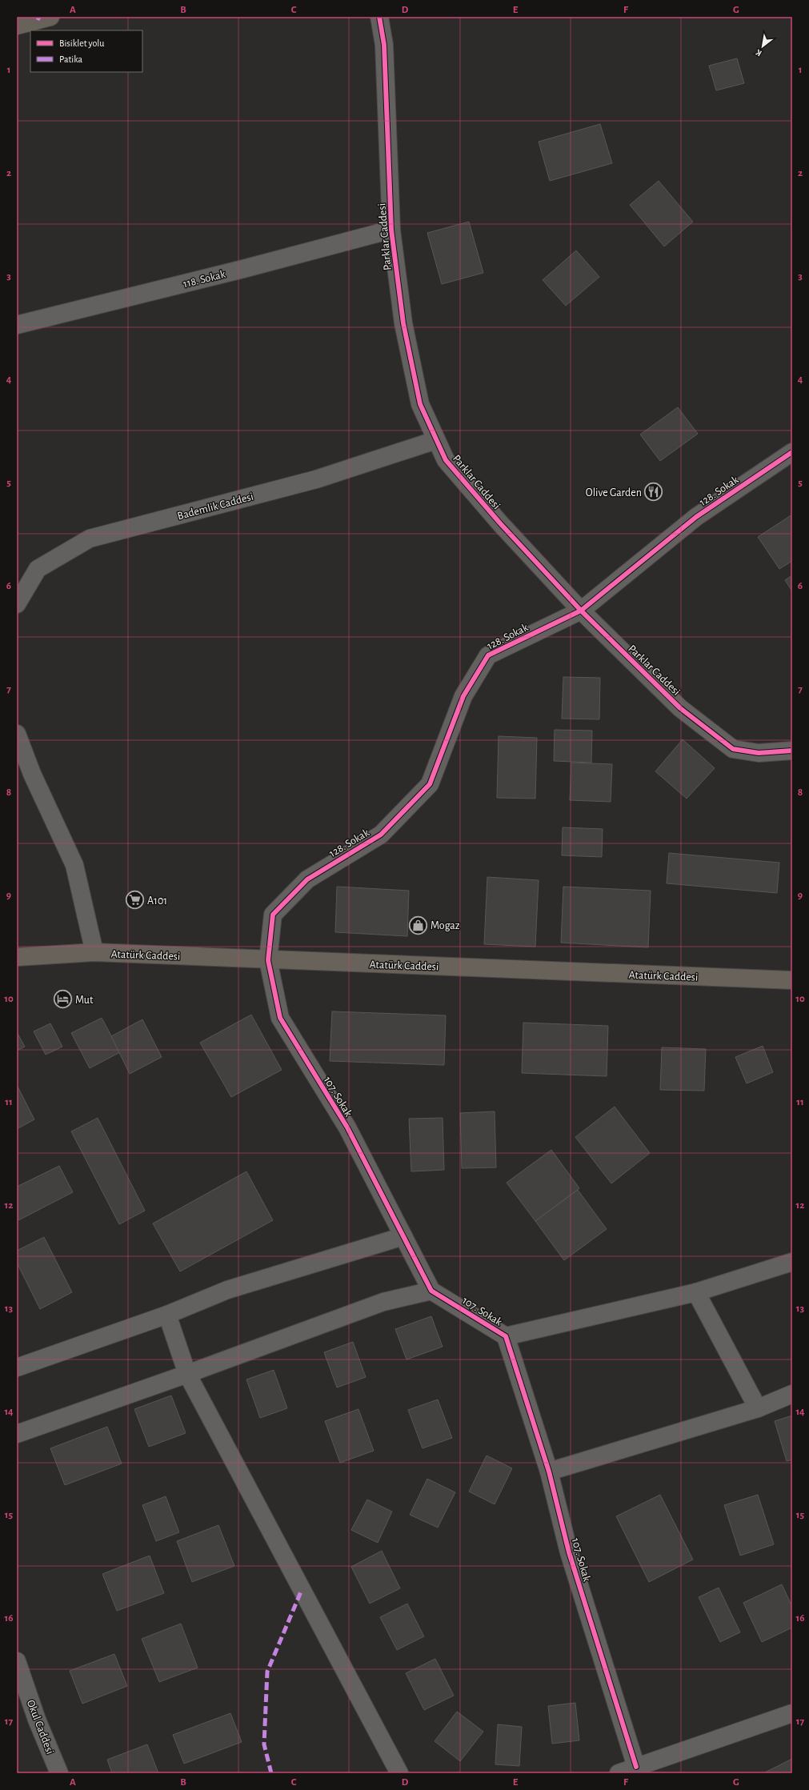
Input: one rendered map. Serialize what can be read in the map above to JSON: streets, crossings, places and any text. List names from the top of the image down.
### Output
{
  "streets": {
    "main road": ["Atatürk Caddesi"],
    "street": [
      "Parklar Caddesi",
      "118. Sokak",
      "128. Sokak",
      "Bademlik Caddesi",
      "107. Sokak",
      "Okul Caddesi"
    ]
  },
  "crossings": [
    ["Parklar Caddesi", "118. Sokak"],
    ["Parklar Caddesi", "128. Sokak"],
    ["Parklar Caddesi", "Bademlik Caddesi"],
    ["128. Sokak", "Atatürk Caddesi"],
    ["128. Sokak", "107. Sokak"],
    ["Atatürk Caddesi", "107. Sokak"]
  ],
  "places": {
    "restaurant": ["Olive Garden"],
    "supermarket": ["A101"],
    "shop": ["Mogaz"],
    "hotel": ["Mut"]
  },
  "legend": ["Bisiklet yolu", "Patika"],
  "north": "bottom left",
  "grid": {
    "columns": [
      "A",
      "B",
      "C",
      "D",
      "E",
      "F",
      "G"
    ],
    "rows": [
      "1",
      "2",
      "3",
      "4",
      "5",
      "6",
      "7",
      "8",
      "9",
      "10",
      "11",
      "12",
      "13",
      "14",
      "15",
      "16",
      "17"
    ]
  }
}
